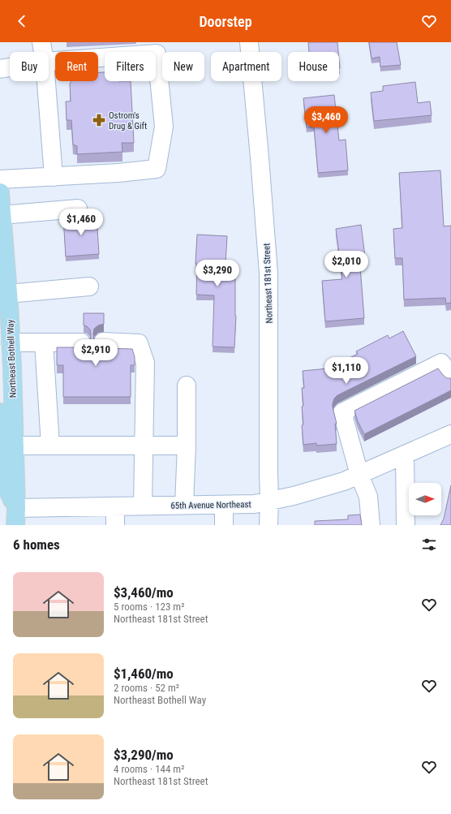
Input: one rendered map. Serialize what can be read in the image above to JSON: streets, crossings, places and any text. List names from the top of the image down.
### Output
{
  "streets": {
    "main road": ["Northeast Bothell Way"],
    "street": ["Northeast 181st Street", "65th Avenue Northeast"]
  },
  "crossings": [
    ["Northeast 181st Street", "65th Avenue Northeast"],
    ["Northeast Bothell Way", "65th Avenue Northeast"]
  ],
  "places": {
    "pharmacy": ["Ostrom's Drug & Gift"]
  },
  "north": "right",
  "page": {
    "header": "Doorstep",
    "chip": [
      "Buy",
      "Rent",
      "Filters",
      "New",
      "Apartment",
      "House"
    ],
    "price": [
      "$3,460",
      "$1,460",
      "$2,010",
      "$3,290",
      "$2,910",
      "$1,110"
    ],
    "heading": "6 homes",
    "list": [
      {
        "name": "$3,460/mo",
        "note": "5 rooms · 123 m² · Northeast 181st Street"
      },
      {
        "name": "$1,460/mo",
        "note": "2 rooms · 52 m² · Northeast Bothell Way"
      },
      {
        "name": "$3,290/mo",
        "note": "4 rooms · 144 m² · Northeast 181st Street"
      }
    ]
  }
}
